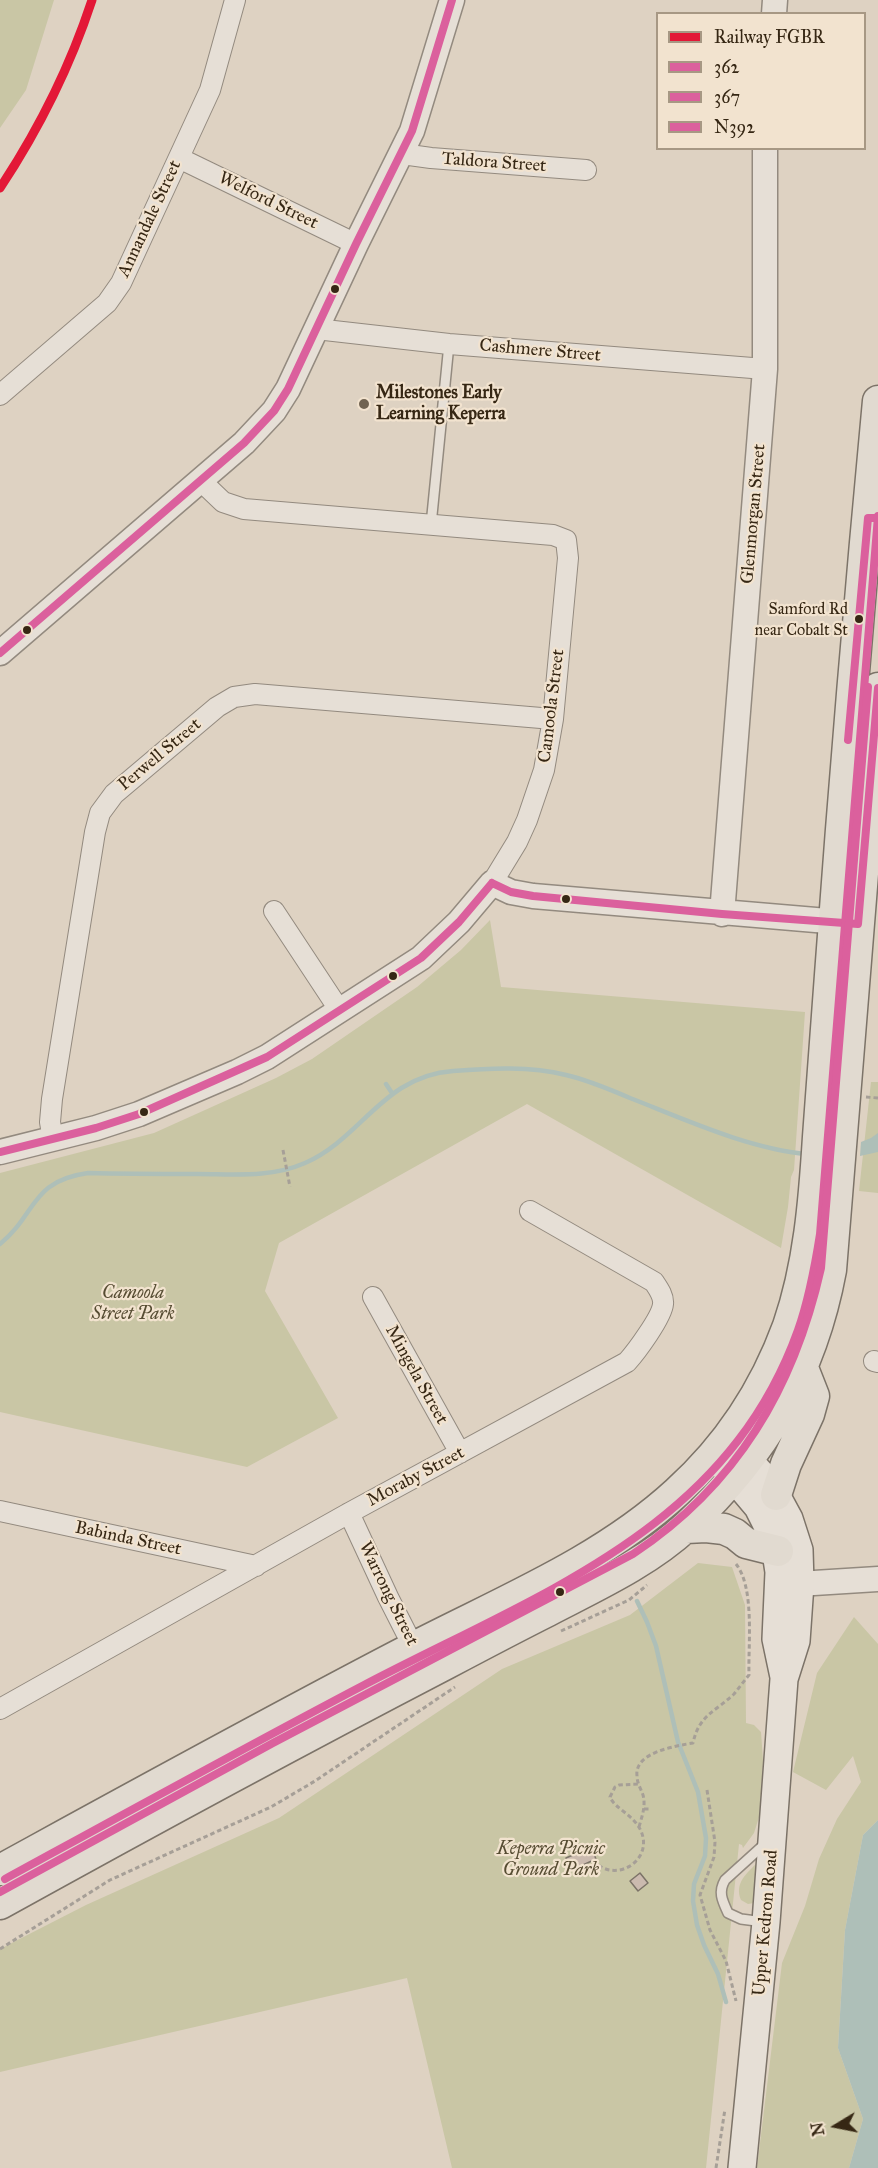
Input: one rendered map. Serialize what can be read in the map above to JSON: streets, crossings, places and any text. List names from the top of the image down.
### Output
{
  "streets": {
    "main road": ["Upper Kedron Road"],
    "street": [
      "Taldora Street",
      "Welford Street",
      "Annandale Street",
      "Cashmere Street",
      "Glenmorgan Street",
      "Camoola Street",
      "Perwell Street",
      "Mingela Street",
      "Moraby Street",
      "Babinda Street",
      "Warrong Street"
    ]
  },
  "crossings": [
    ["Welford Street", "Annandale Street"],
    ["Cashmere Street", "Glenmorgan Street"],
    ["Camoola Street", "Perwell Street"],
    ["Mingela Street", "Moraby Street"],
    ["Moraby Street", "Babinda Street"],
    ["Moraby Street", "Warrong Street"]
  ],
  "parks": ["Camoola Street Park", "Keperra Picnic Ground Park"],
  "places": ["Milestones Early Learning Keperra", "Samford Rd near Cobalt St"],
  "lines": [
    "rail line FGBR",
    "transit line 362",
    "transit line 367",
    "transit line N392"
  ],
  "legend": [
    "Railway FGBR",
    "362",
    "367",
    "N392"
  ],
  "north": "left"
}
